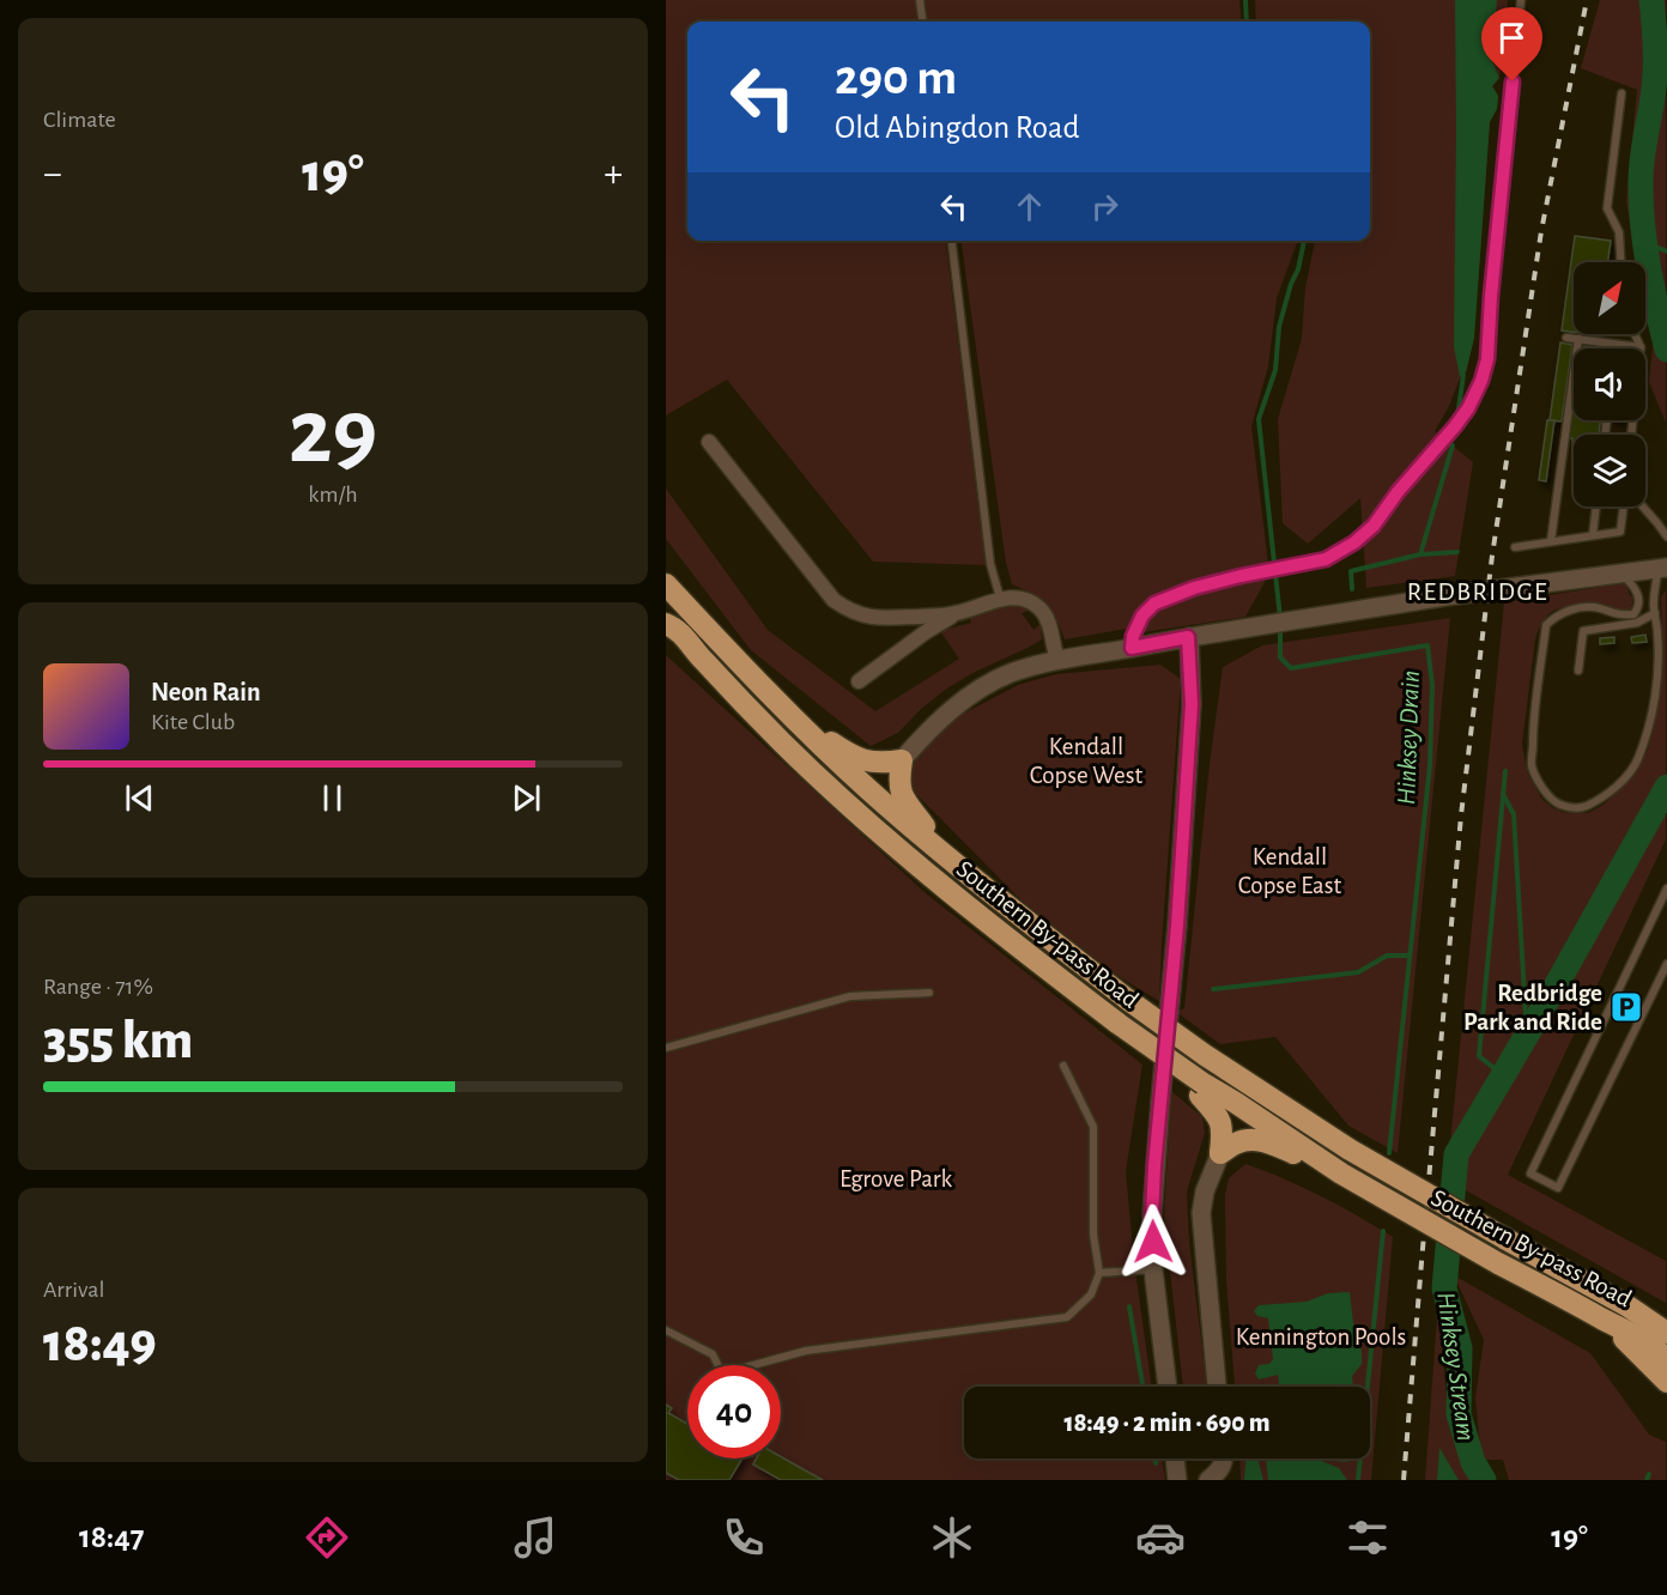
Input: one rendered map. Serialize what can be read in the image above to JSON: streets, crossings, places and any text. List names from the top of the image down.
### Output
{
  "streets": {
    "highway": ["Southern By-pass Road"]
  },
  "districts": ["REDBRIDGE"],
  "water": ["Hinksey Drain", "Hinksey Stream"],
  "parks": [
    "Kendall Copse West",
    "Kendall Copse East",
    "Egrove Park",
    "Kennington Pools"
  ],
  "places": {
    "parking": ["Redbridge Park and Ride"]
  },
  "north": "top right",
  "page": {
    "tile": [
      "Climate",
      ["29", "km/h"],
      ["Range · 71%", "355 km"],
      ["Arrival", "18:49"]
    ],
    "turn": ["290 m", "Old Abingdon Road"],
    "heat": ["−", "19°", "+"],
    "song": ["Neon Rain", "Kite Club"],
    "limit": "40",
    "trip": "18:49 · 2 min · 690 m",
    "tabs": ["18:47", "19°"]
  }
}
